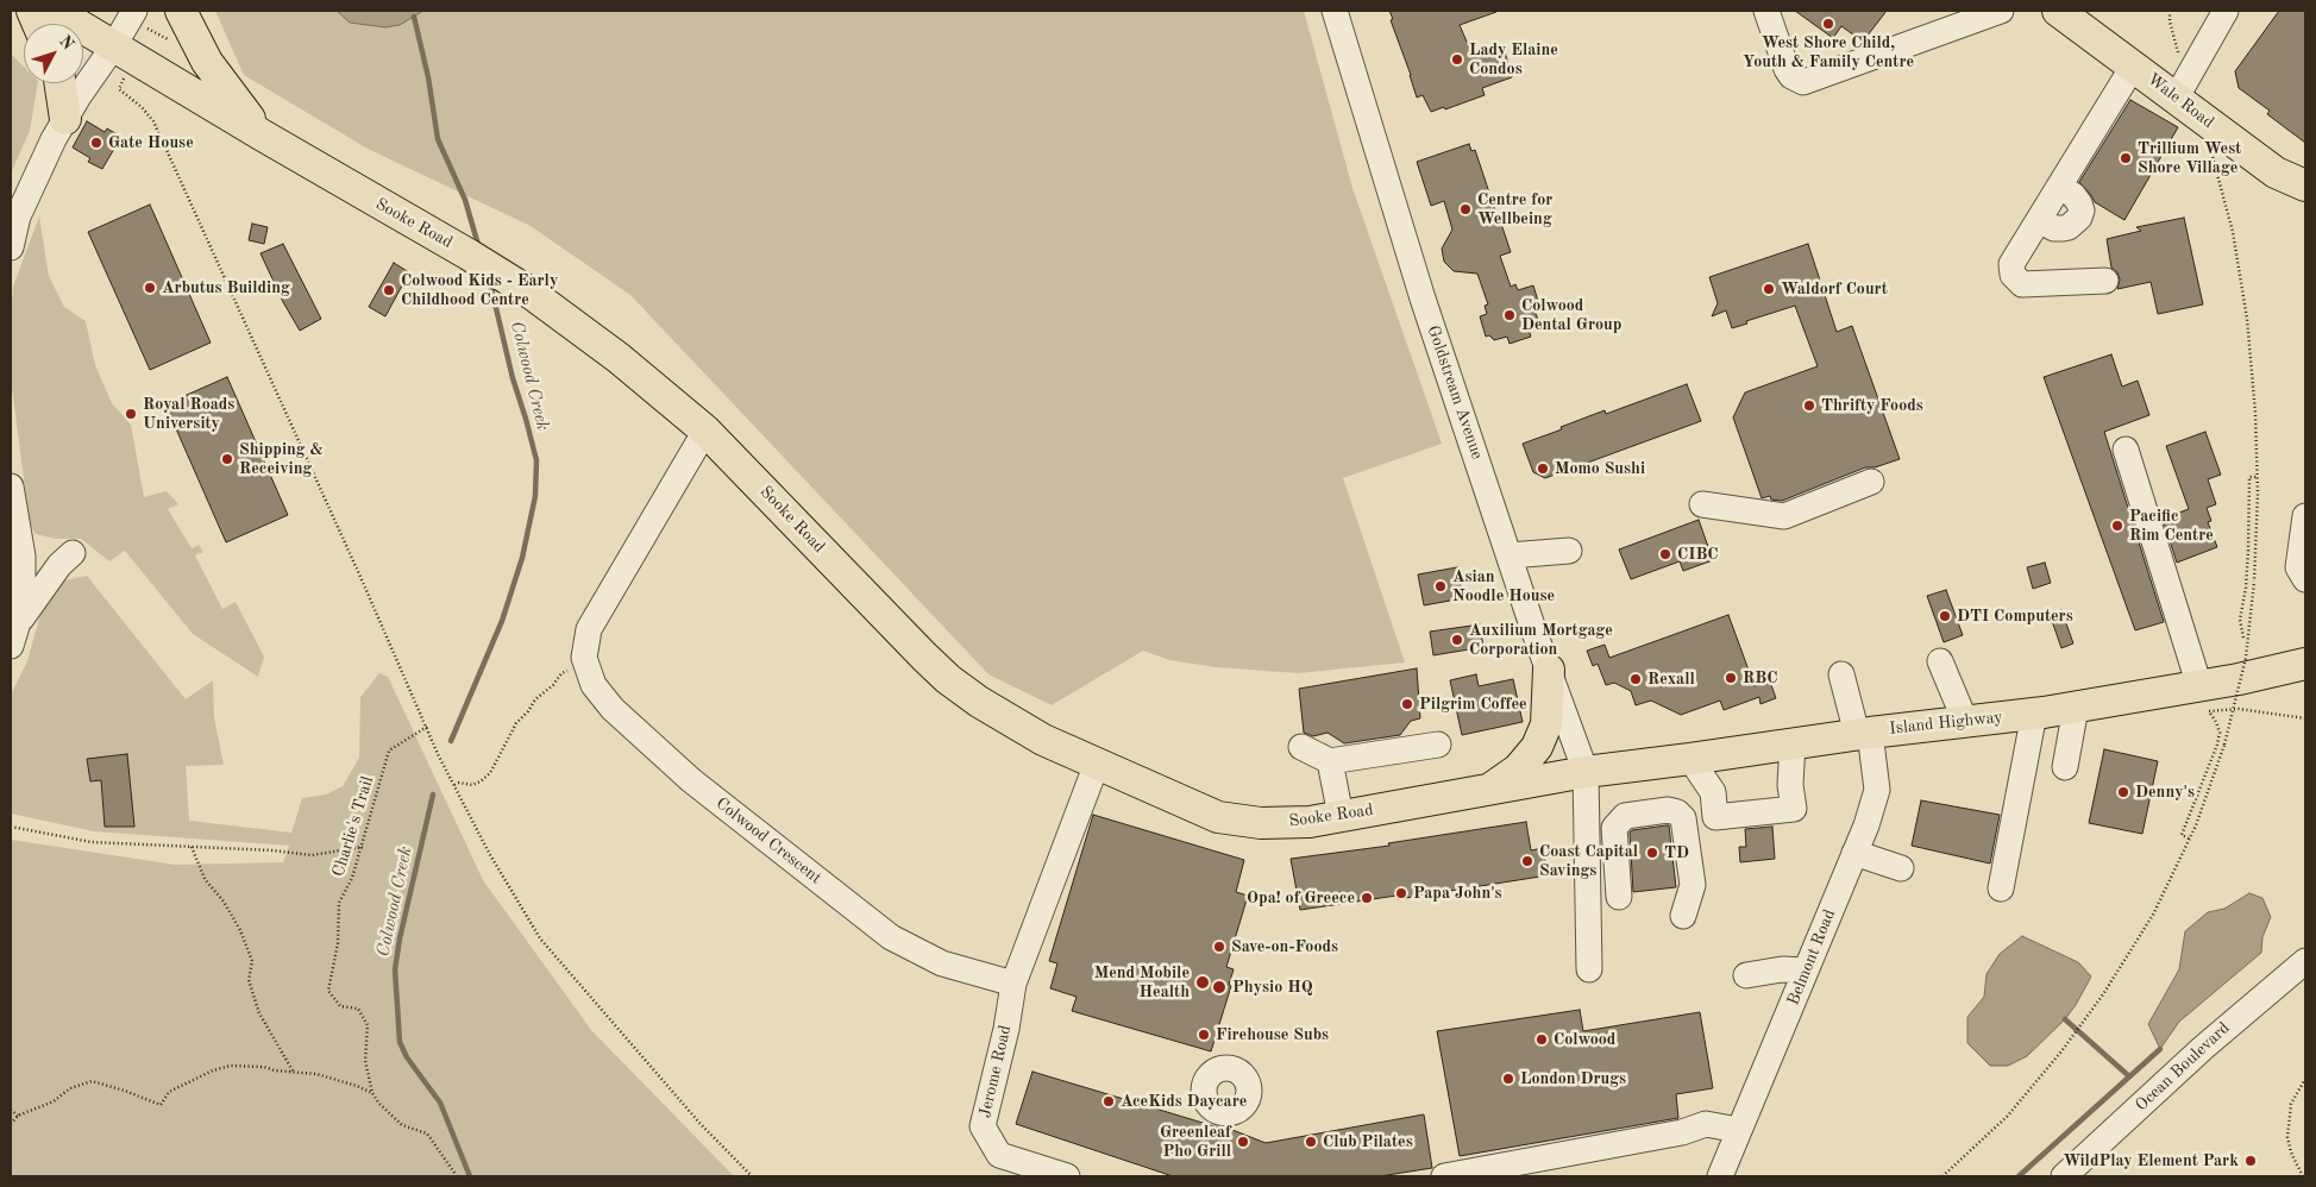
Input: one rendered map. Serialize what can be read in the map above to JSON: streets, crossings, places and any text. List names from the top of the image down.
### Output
{
  "streets": {
    "main road": ["Wale Road", "Sooke Road", "Island Highway"],
    "street": [
      "Goldstream Avenue",
      "Colwood Crescent",
      "Belmont Road",
      "Ocean Boulevard",
      "Jerome Road"
    ],
    "path": ["Charlie's Trail"]
  },
  "crossings": [
    ["Sooke Road", "Goldstream Avenue"],
    ["Sooke Road", "Island Highway"],
    ["Sooke Road", "Colwood Crescent"],
    ["Goldstream Avenue", "Island Highway"],
    ["Island Highway", "Belmont Road"],
    ["Colwood Crescent", "Jerome Road"]
  ],
  "water": ["Colwood Creek"],
  "places": [
    "West Shore Child, Youth & Family Centre",
    "Lady Elaine Condos",
    "Gate House",
    "Trillium West Shore Village",
    "Centre for Wellbeing",
    "Arbutus Building",
    "Waldorf Court",
    "Colwood Kids - Early Childhood Centre",
    "Colwood Dental Group",
    "Thrifty Foods",
    "Royal Roads University",
    "Shipping & Receiving",
    "Momo Sushi",
    "Pacific Rim Centre",
    "CIBC",
    "Asian Noodle House",
    "DTI Computers",
    "Auxilium Mortgage Corporation",
    "RBC",
    "Rexall",
    "Pilgrim Coffee",
    "Denny's",
    "TD",
    "Coast Capital Savings",
    "Papa John's",
    "Opa! of Greece",
    "Save-on-Foods",
    "Mend Mobile Health",
    "Physio HQ",
    "Firehouse Subs",
    "Colwood",
    "London Drugs",
    "AceKids Daycare",
    "Greenleaf Pho Grill",
    "Club Pilates",
    "WildPlay Element Park"
  ],
  "north": "top right"
}
